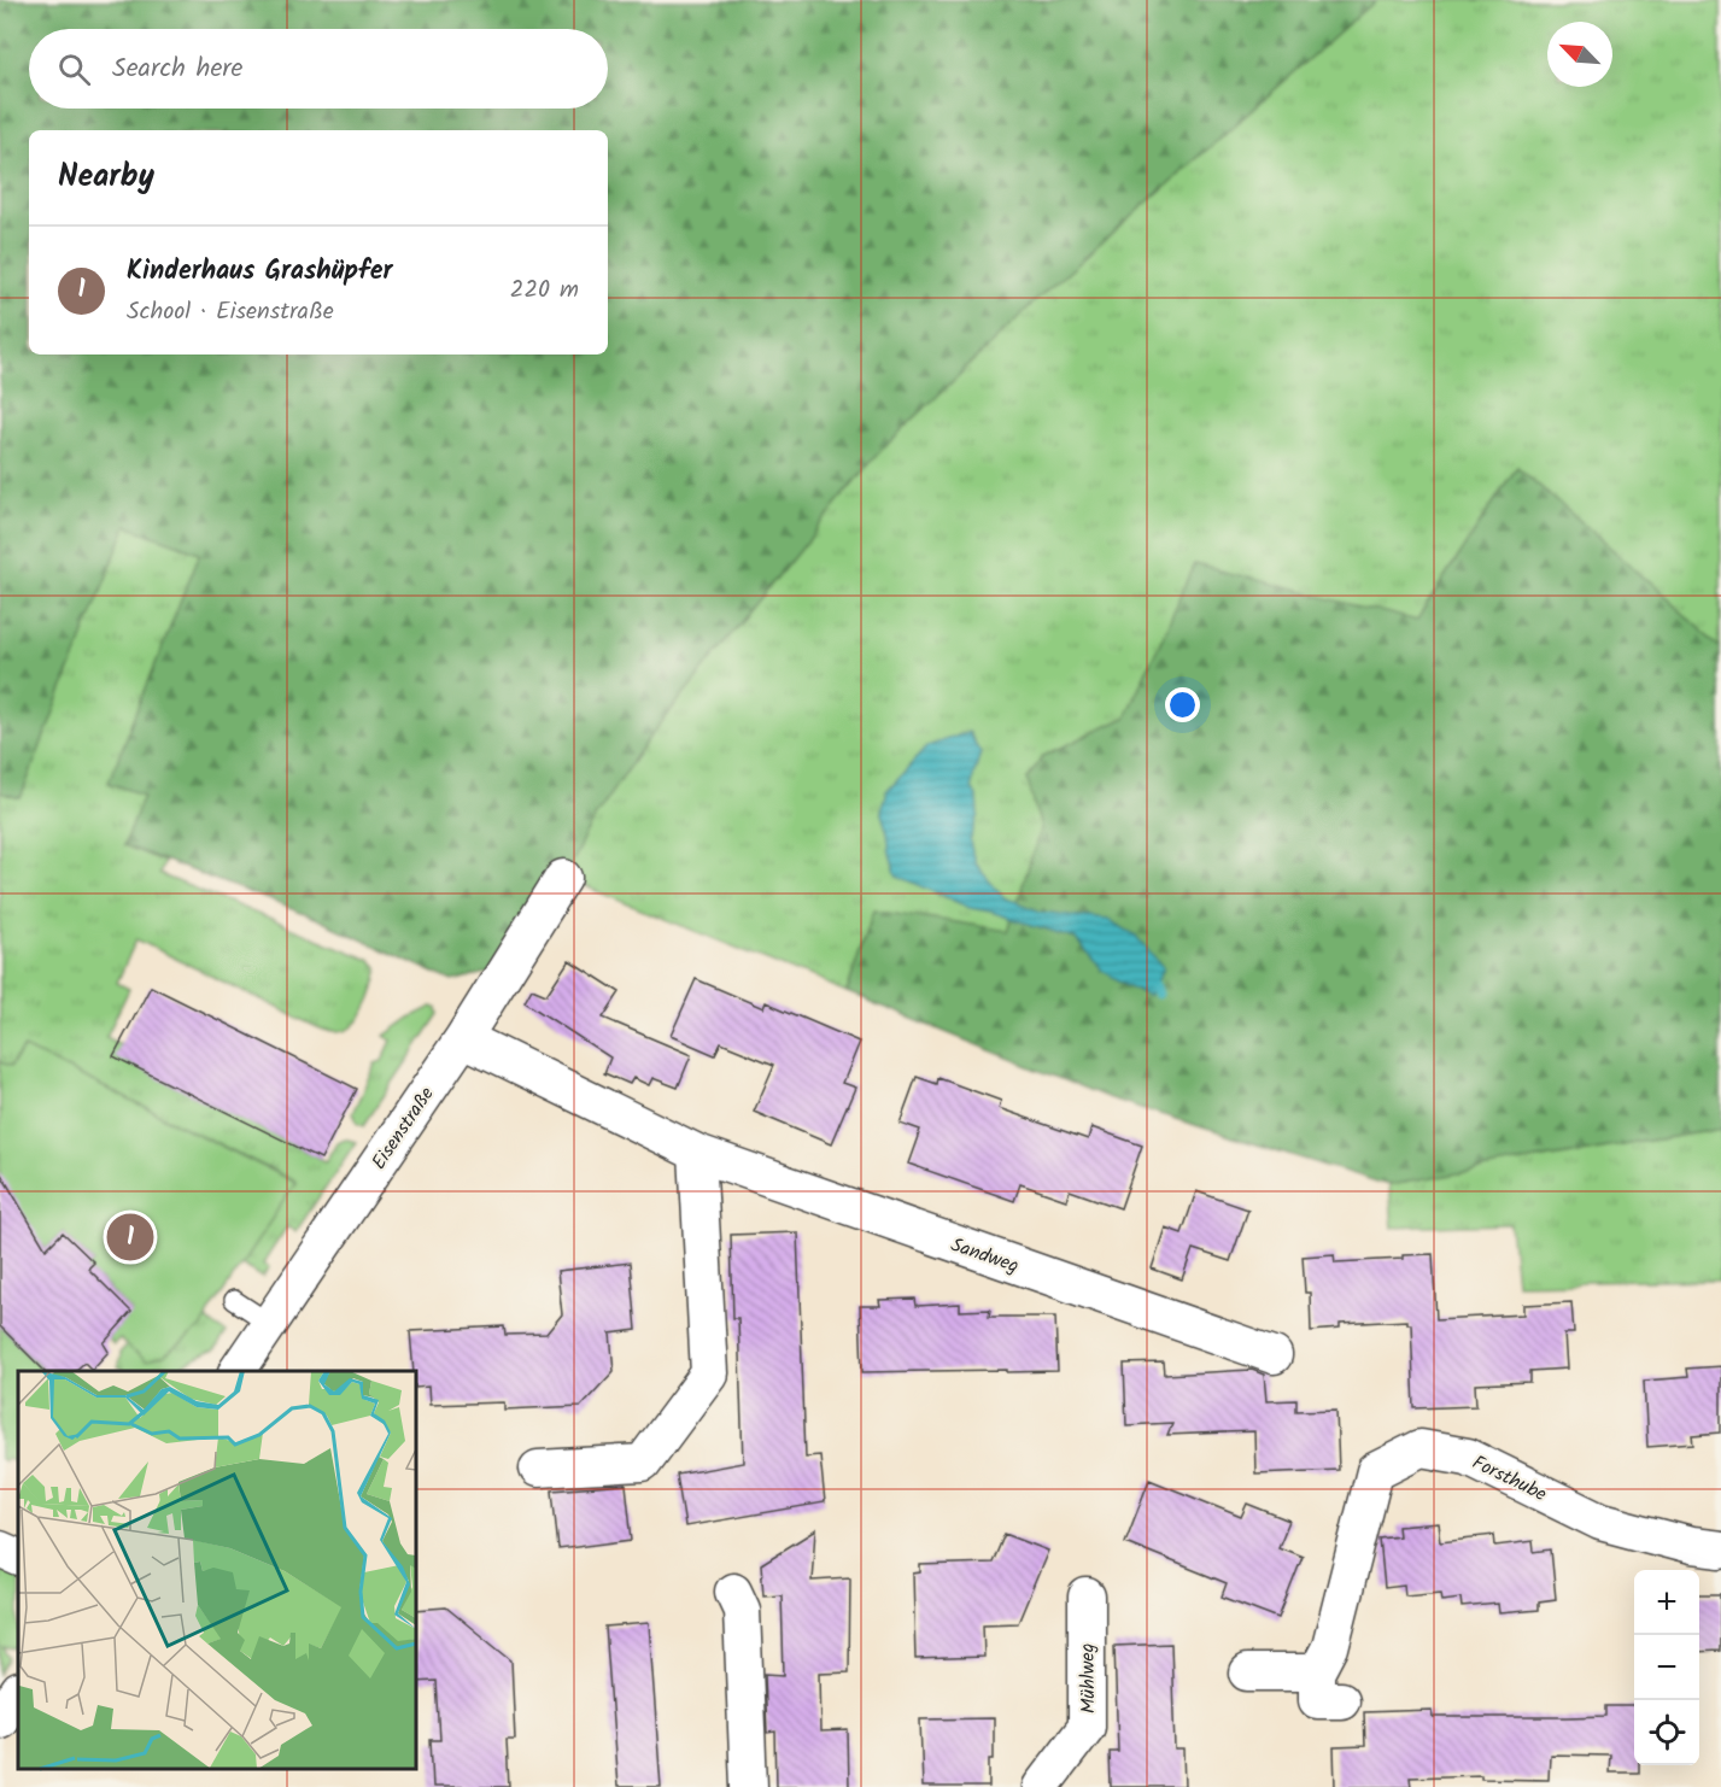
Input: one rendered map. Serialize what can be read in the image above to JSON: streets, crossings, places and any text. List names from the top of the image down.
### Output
{
  "streets": {
    "street": [
      "Eisenstraße",
      "Sandweg",
      "Forsthube",
      "Mühlweg"
    ]
  },
  "crossings": [
    ["Eisenstraße", "Sandweg"]
  ],
  "north": "top left",
  "page": {
    "search": "Search here",
    "heading": "Nearby",
    "list": [
      {
        "mark": "1",
        "name": "Kinderhaus Grashüpfer",
        "note": "School · Eisenstraße",
        "value": "220 m"
      }
    ],
    "pins": "1",
    "map_buttons": ["+", "−"]
  }
}
